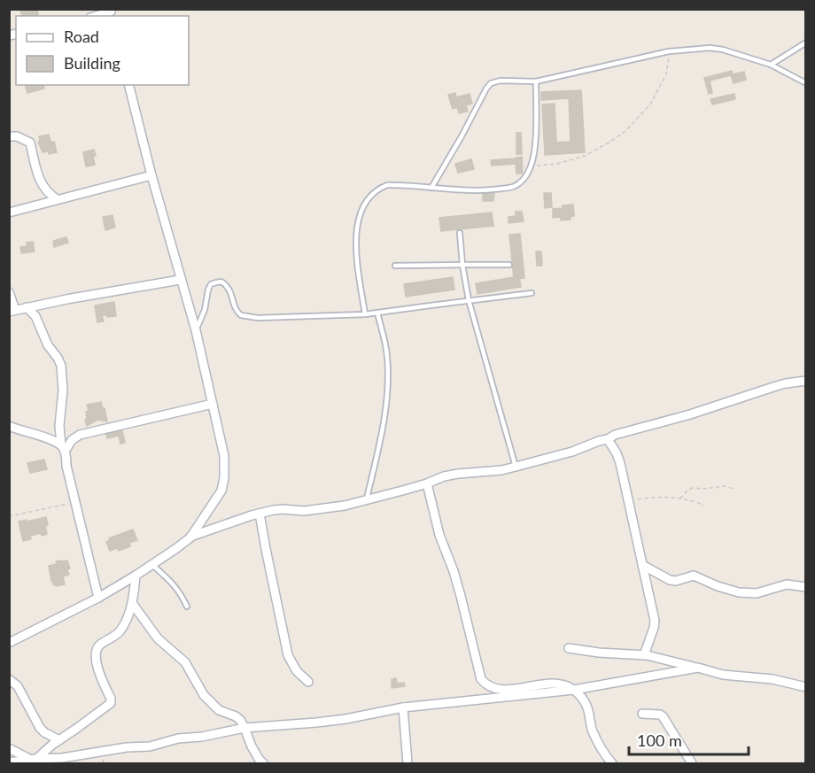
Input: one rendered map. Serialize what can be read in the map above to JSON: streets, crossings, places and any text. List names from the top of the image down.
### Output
{
  "legend": ["Road", "Building"],
  "scale_bar": "100 m"
}
